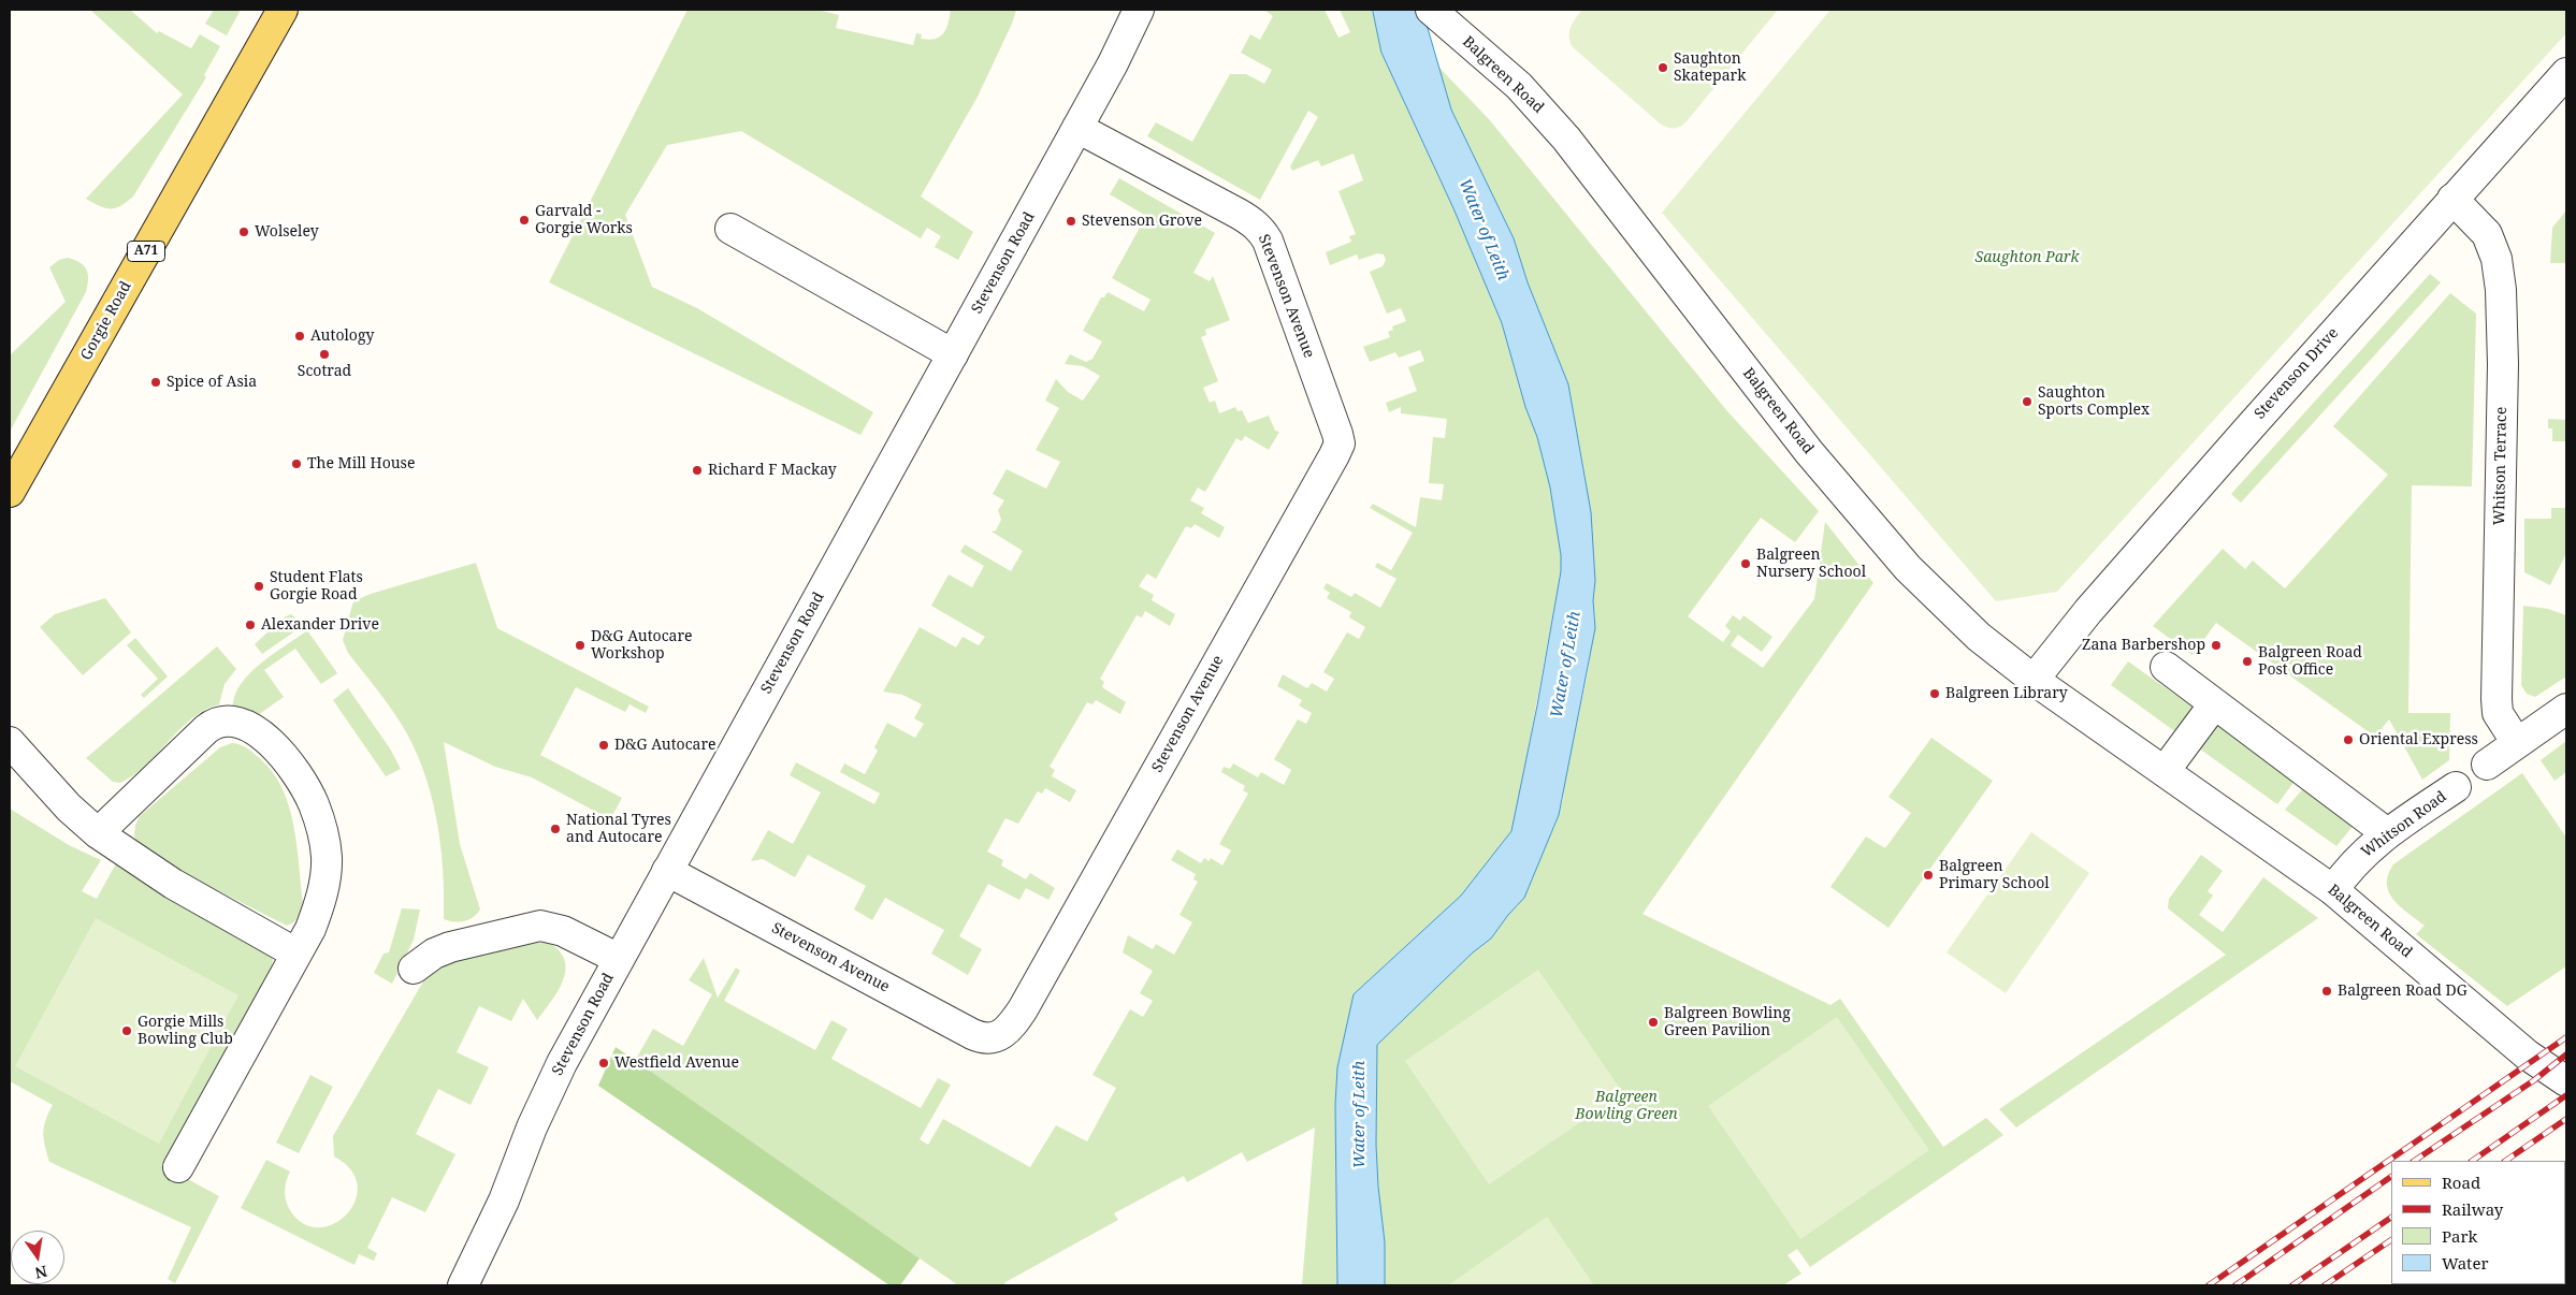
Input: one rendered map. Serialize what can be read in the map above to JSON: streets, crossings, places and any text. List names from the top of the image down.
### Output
{
  "streets": {
    "main road": ["A71", "Gorgie Road"],
    "street": [
      "Balgreen Road",
      "Stevenson Road",
      "Stevenson Avenue",
      "Stevenson Drive",
      "Whitson Terrace",
      "Whitson Road"
    ]
  },
  "crossings": [
    ["Balgreen Road", "Stevenson Drive"],
    ["Balgreen Road", "Whitson Road"],
    ["Stevenson Road", "Stevenson Avenue"],
    ["Stevenson Drive", "Whitson Terrace"]
  ],
  "water": ["Water of Leith"],
  "parks": ["Saughton Park", "Balgreen Bowling Green"],
  "places": [
    "Saughton Skatepark",
    "Garvald - Gorgie Works",
    "Stevenson Grove",
    "Wolseley",
    "Autology",
    "Scotrad",
    "Spice of Asia",
    "Saughton Sports Complex",
    "The Mill House",
    "Richard F Mackay",
    "Balgreen Nursery School",
    "Student Flats Gorgie Road",
    "Alexander Drive",
    "D&G Autocare Workshop",
    "Zana Barbershop",
    "Balgreen Road Post Office",
    "Balgreen Library",
    "Oriental Express",
    "D&G Autocare",
    "National Tyres and Autocare",
    "Balgreen Primary School",
    "Balgreen Road DG",
    "Balgreen Bowling Green Pavilion",
    "Gorgie Mills Bowling Club",
    "Westfield Avenue"
  ],
  "legend": [
    "Road",
    "Railway",
    "Park",
    "Water"
  ],
  "north": "bottom"
}
